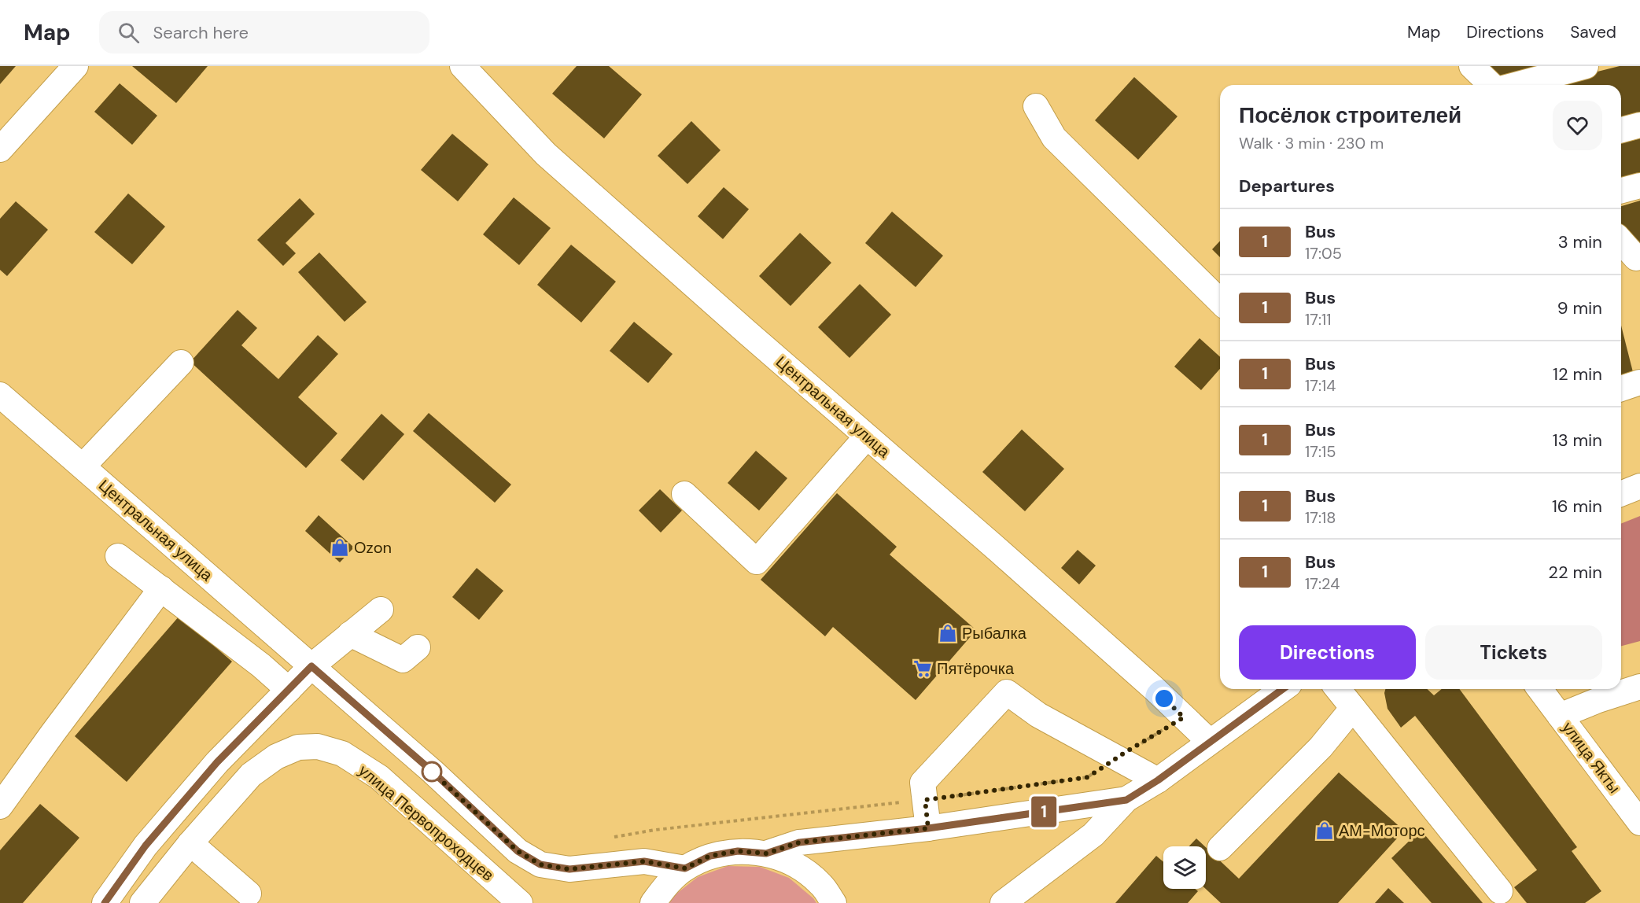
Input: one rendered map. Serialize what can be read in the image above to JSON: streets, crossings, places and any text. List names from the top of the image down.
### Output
{
  "streets": {
    "street": ["Центральная улица", "улица Якты", "улица Первопроходцев"]
  },
  "places": {
    "shop": ["Ozon", "Рыбалка", "АМ-Моторс"],
    "supermarket": ["Пятёрочка"]
  },
  "lines": ["bus line 1"],
  "page": {
    "header": "Map",
    "search": "Search here",
    "nav": ["Map", "Directions", "Saved"],
    "on_map": "1",
    "heading": [
      ["Посёлок строителей", "Walk · 3 min · 230 m"],
      "Departures"
    ],
    "list": [
      {
        "mark": "1",
        "name": "Bus",
        "note": "17:05",
        "value": "3 min"
      },
      {
        "mark": "1",
        "name": "Bus",
        "note": "17:11",
        "value": "9 min"
      },
      {
        "mark": "1",
        "name": "Bus",
        "note": "17:14",
        "value": "12 min"
      },
      {
        "mark": "1",
        "name": "Bus",
        "note": "17:15",
        "value": "13 min"
      },
      {
        "mark": "1",
        "name": "Bus",
        "note": "17:18",
        "value": "16 min"
      },
      {
        "mark": "1",
        "name": "Bus",
        "note": "17:24",
        "value": "22 min"
      }
    ],
    "buttons": ["Directions", "Tickets"]
  }
}
